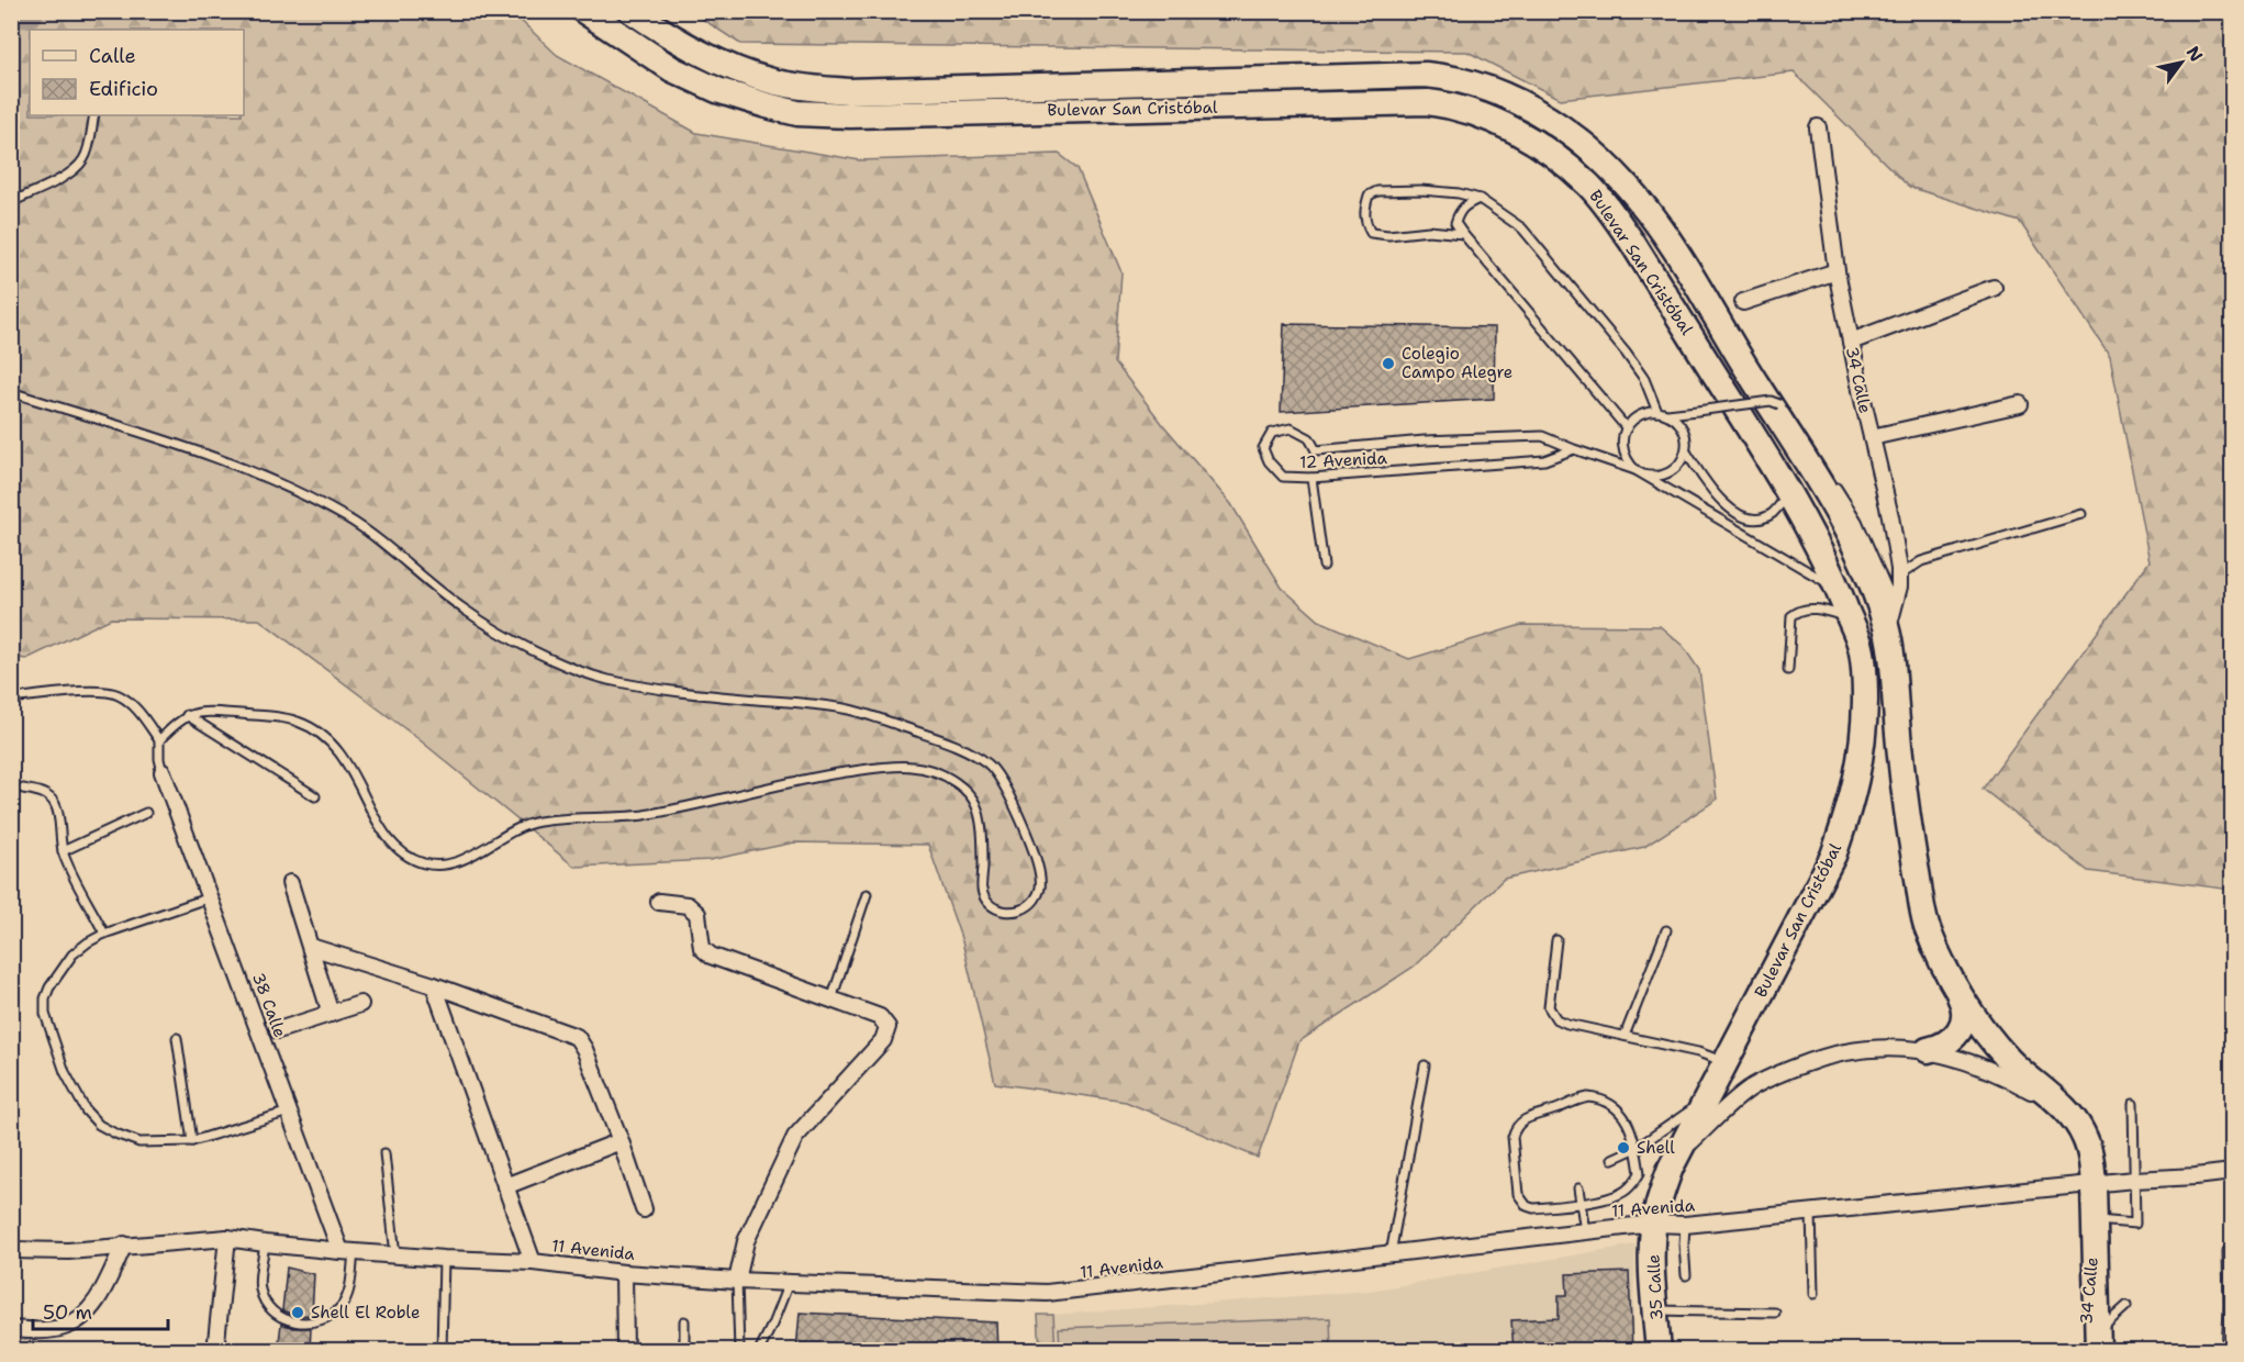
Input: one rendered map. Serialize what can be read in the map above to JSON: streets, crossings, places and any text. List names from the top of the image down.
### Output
{
  "streets": {
    "main road": ["Bulevar San Cristóbal", "34 Calle", "35 Calle"],
    "street": ["38 Calle", "11 Avenida"],
    "lane": ["12 Avenida"]
  },
  "crossings": [
    ["Bulevar San Cristóbal", "34 Calle"],
    ["Bulevar San Cristóbal", "11 Avenida"],
    ["Bulevar San Cristóbal", "35 Calle"],
    ["34 Calle", "11 Avenida"],
    ["38 Calle", "11 Avenida"],
    ["11 Avenida", "35 Calle"]
  ],
  "places": ["Colegio Campo Alegre", "Shell", "Shell El Roble"],
  "legend": ["Calle", "Edificio"],
  "scale_bar": "50 m",
  "north": "top right"
}
